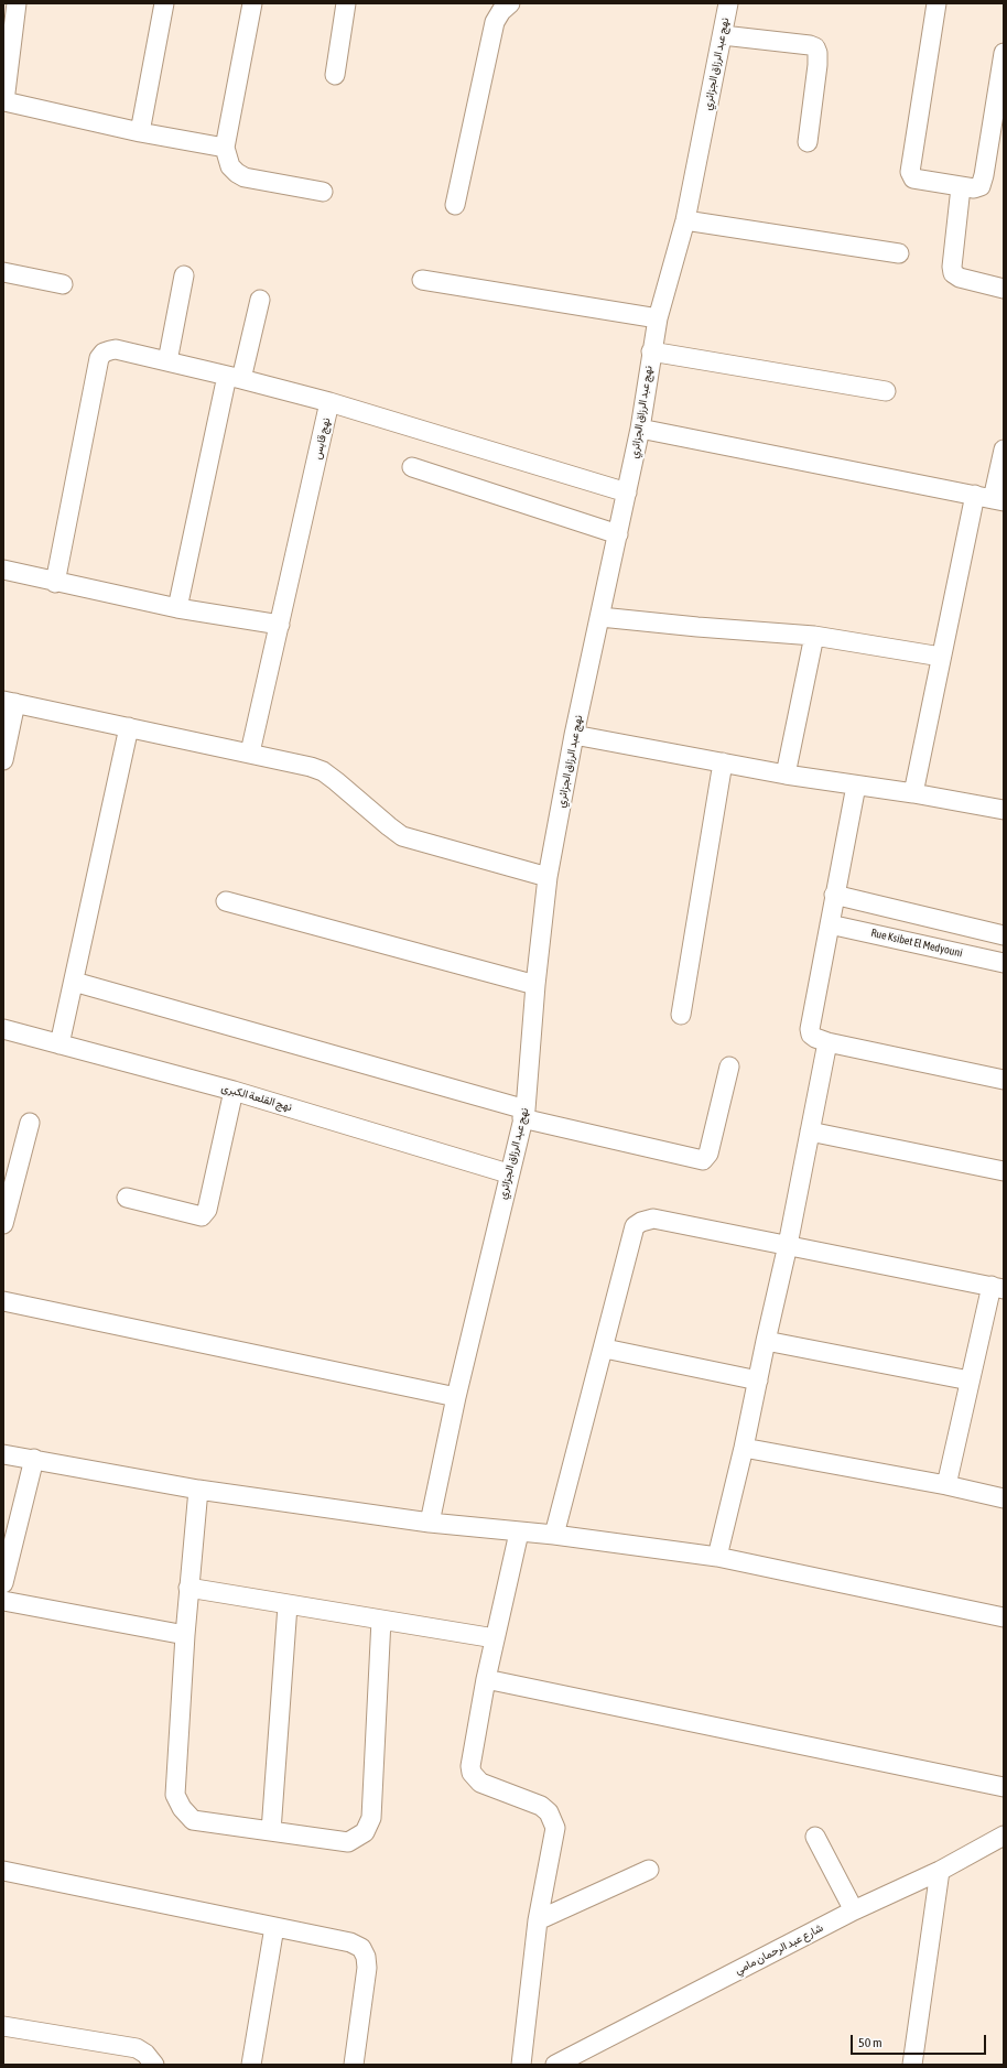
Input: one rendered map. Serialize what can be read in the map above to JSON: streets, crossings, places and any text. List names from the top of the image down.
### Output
{
  "streets": {
    "street": [
      "نهج عبد الرزاق الجزائري",
      "نهج قابس",
      "Rue Ksibet El Medyouni",
      "نهج القلعة الكبرى",
      "شارع عبد الرحمان مامي"
    ]
  },
  "crossings": [
    ["نهج عبد الرزاق الجزائري", "نهج قابس"],
    ["نهج عبد الرزاق الجزائري", "نهج القلعة الكبرى"]
  ],
  "scale_bar": "50 m"
}
